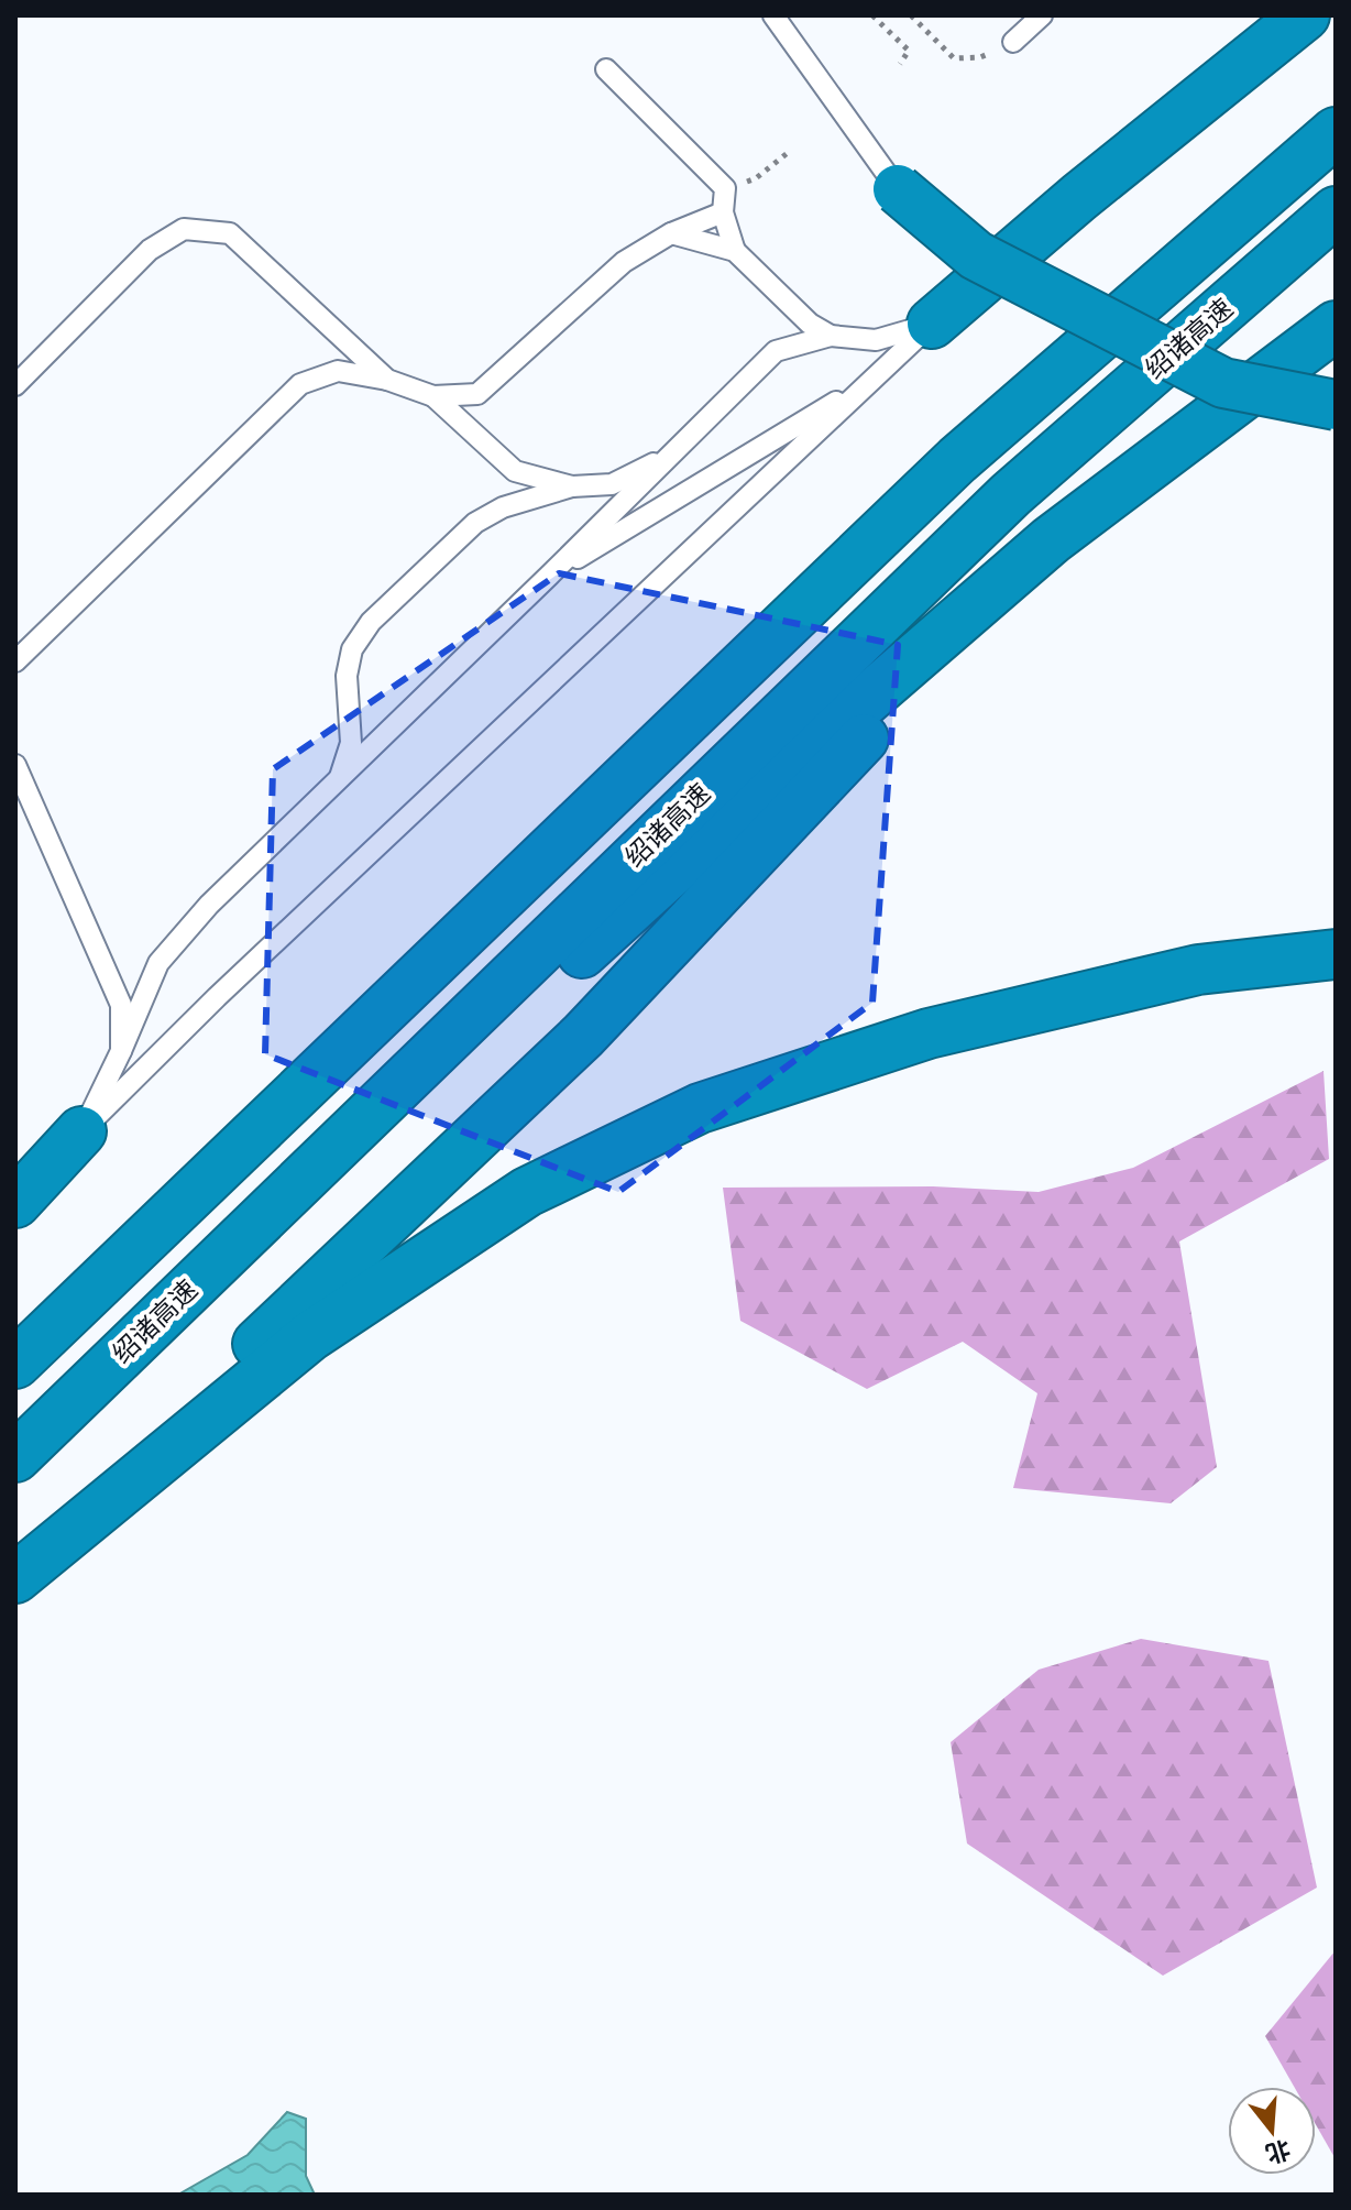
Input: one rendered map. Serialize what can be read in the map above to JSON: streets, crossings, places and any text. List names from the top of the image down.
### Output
{
  "streets": {
    "highway": ["绍诸高速"]
  },
  "north": "bottom"
}
